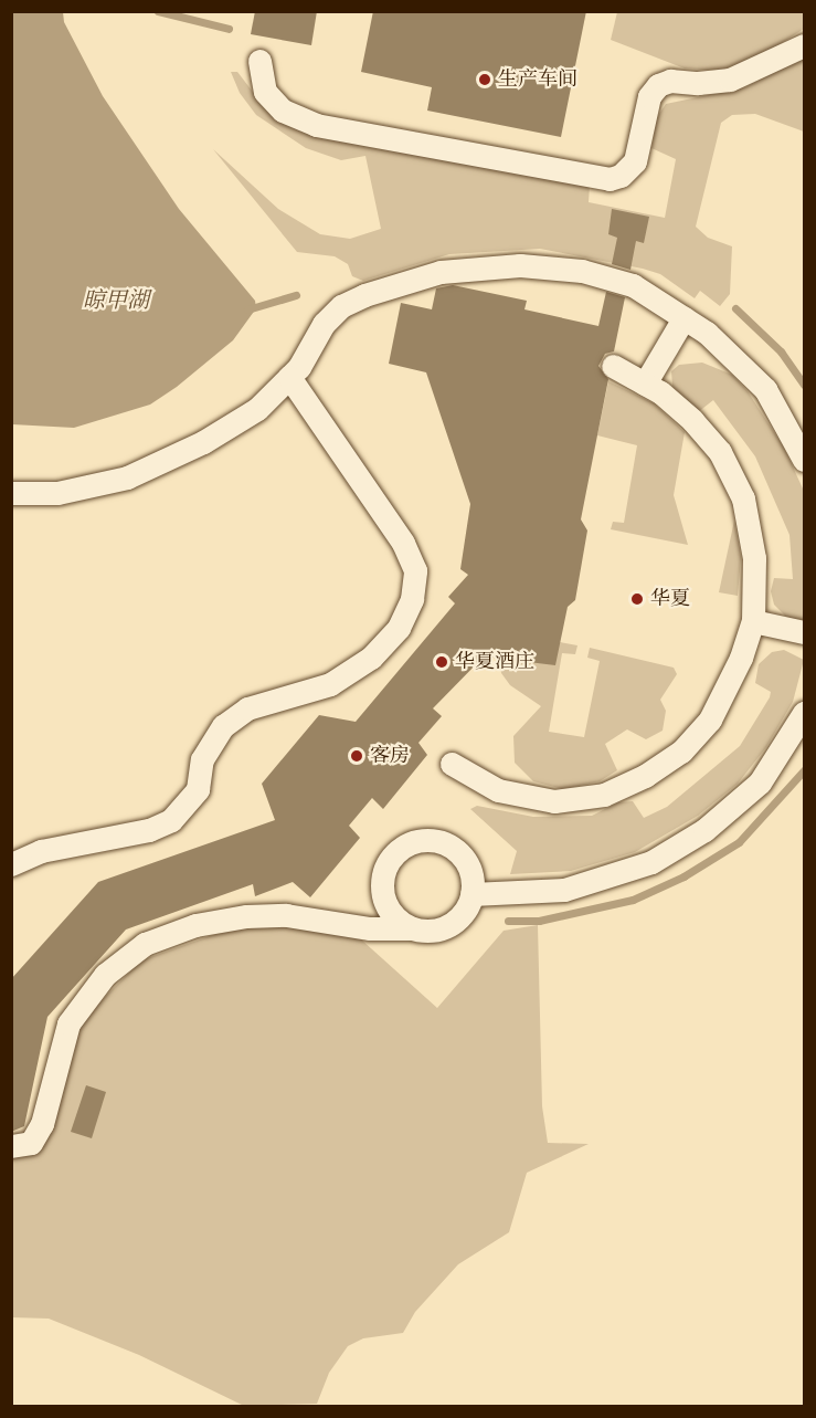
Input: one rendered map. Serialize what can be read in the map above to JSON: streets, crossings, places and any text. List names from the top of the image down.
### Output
{
  "water": ["晾甲湖"],
  "places": [
    "生产车间",
    "华夏",
    "华夏酒庄",
    "客房"
  ]
}
